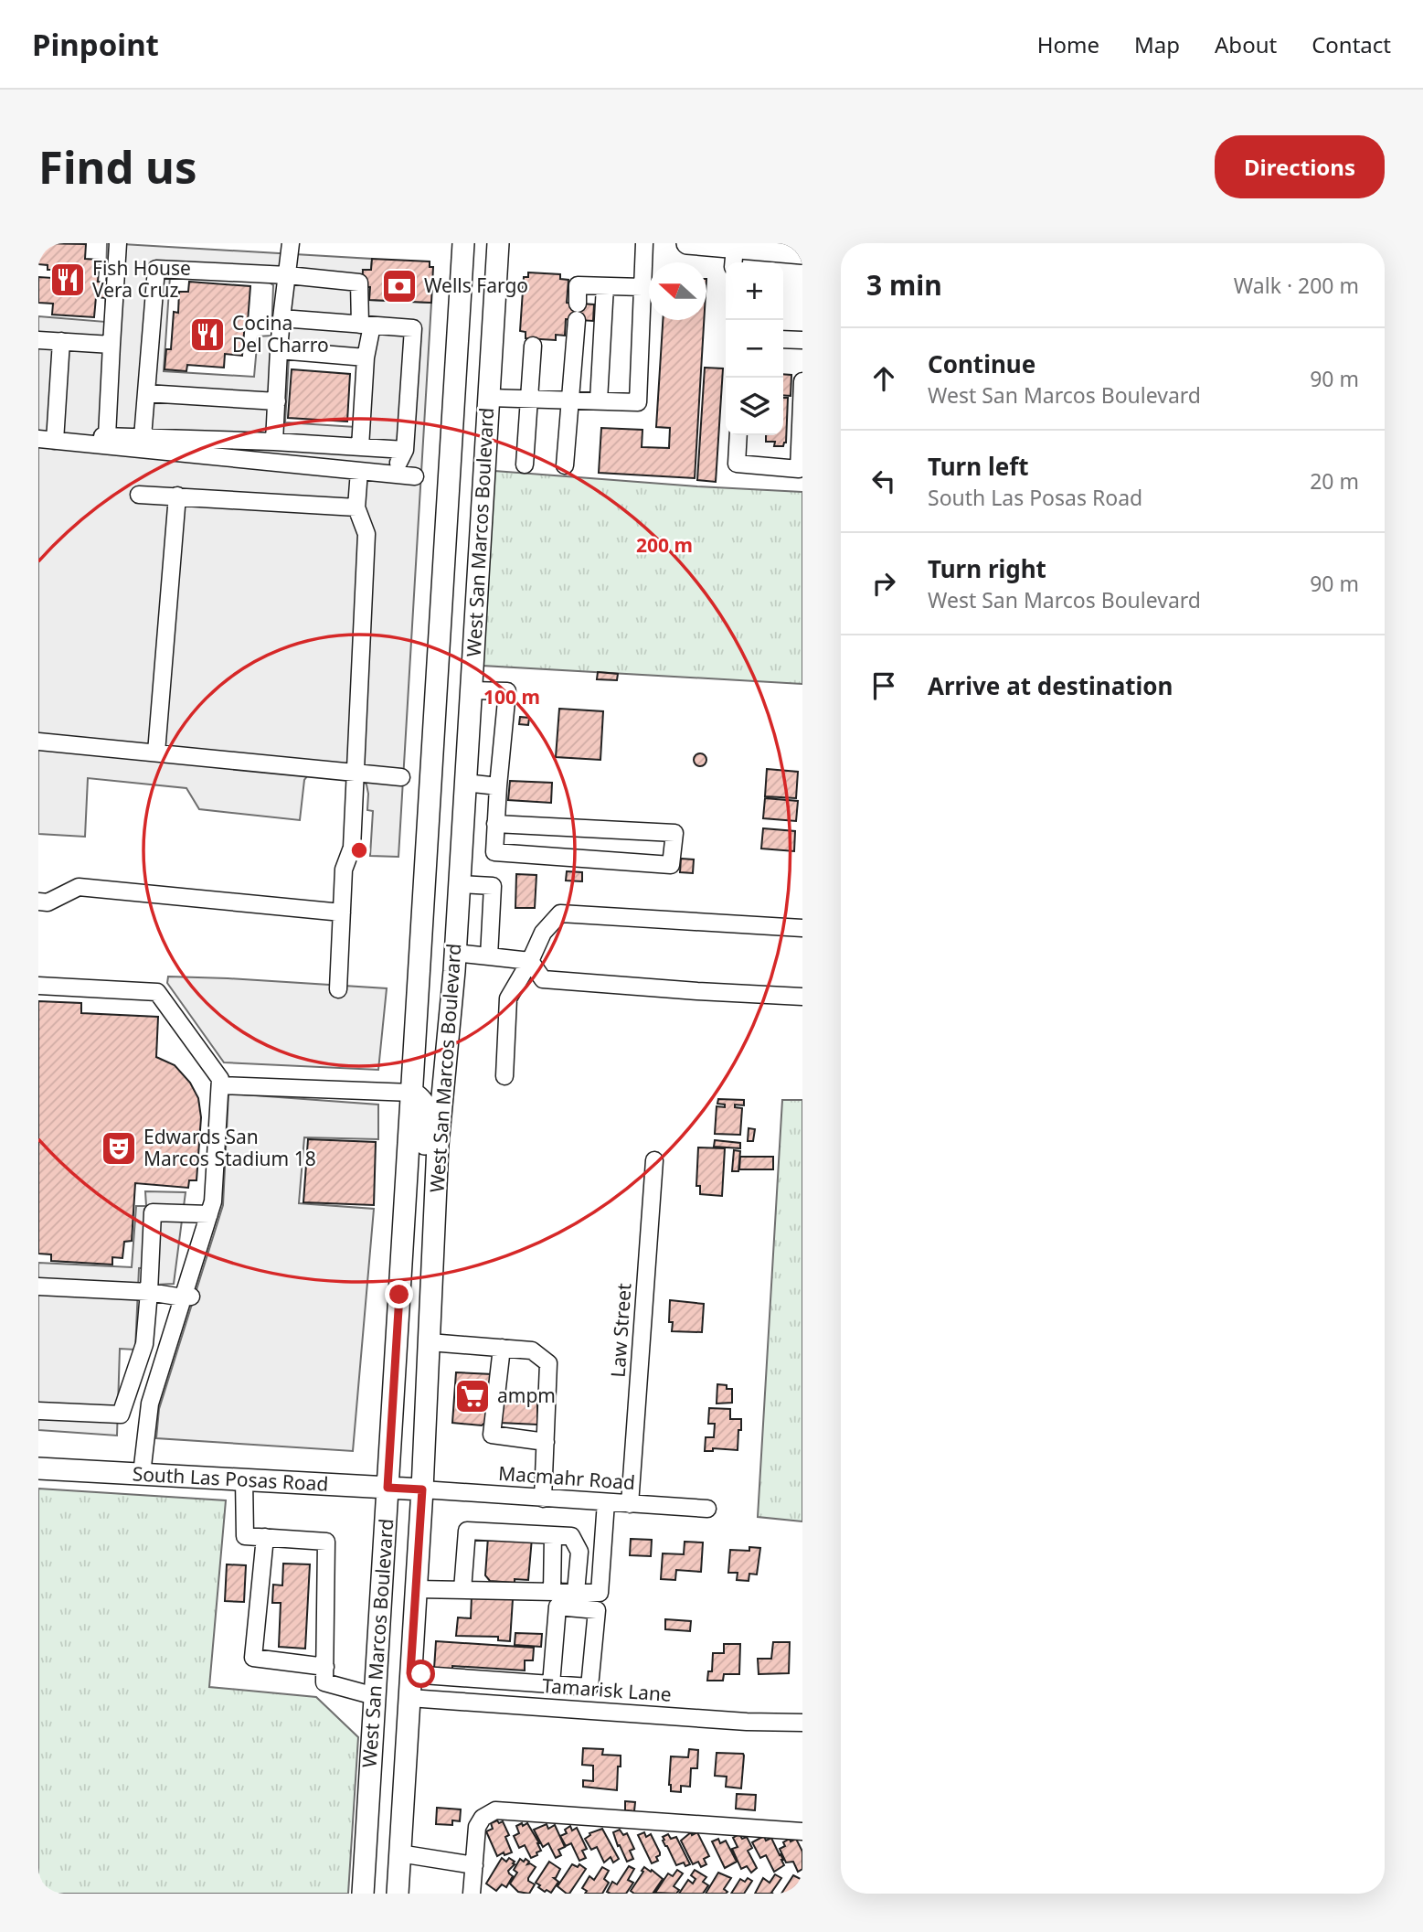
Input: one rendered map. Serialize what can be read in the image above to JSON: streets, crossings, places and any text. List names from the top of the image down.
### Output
{
  "streets": {
    "main road": ["West San Marcos Boulevard", "South Las Posas Road"],
    "street": ["Law Street", "Macmahr Road", "Tamarisk Lane"]
  },
  "crossings": [
    ["West San Marcos Boulevard", "Macmahr Road"],
    ["West San Marcos Boulevard", "South Las Posas Road"],
    ["West San Marcos Boulevard", "Tamarisk Lane"],
    ["Law Street", "Macmahr Road"],
    ["Macmahr Road", "South Las Posas Road"]
  ],
  "places": {
    "restaurant": ["Fish House Vera Cruz", "Cocina Del Charro"],
    "bank": ["Wells Fargo"],
    "theatre": ["Edwards San Marcos Stadium 18"],
    "supermarket": ["ampm"]
  },
  "north": "left",
  "page": {
    "header": "Pinpoint",
    "nav": [
      "Home",
      "Map",
      "About",
      "Contact"
    ],
    "buttons": "Directions",
    "title": "Find us",
    "heading": ["3 min", "Walk · 200 m"],
    "map_buttons": ["+", "−"],
    "list": [
      ["Continue", "West San Marcos Boulevard", "90 m"],
      ["Turn left", "South Las Posas Road", "20 m"],
      ["Turn right", "West San Marcos Boulevard", "90 m"],
      "Arrive at destination"
    ]
  },
  "rings": ["200 m", "100 m"]
}
